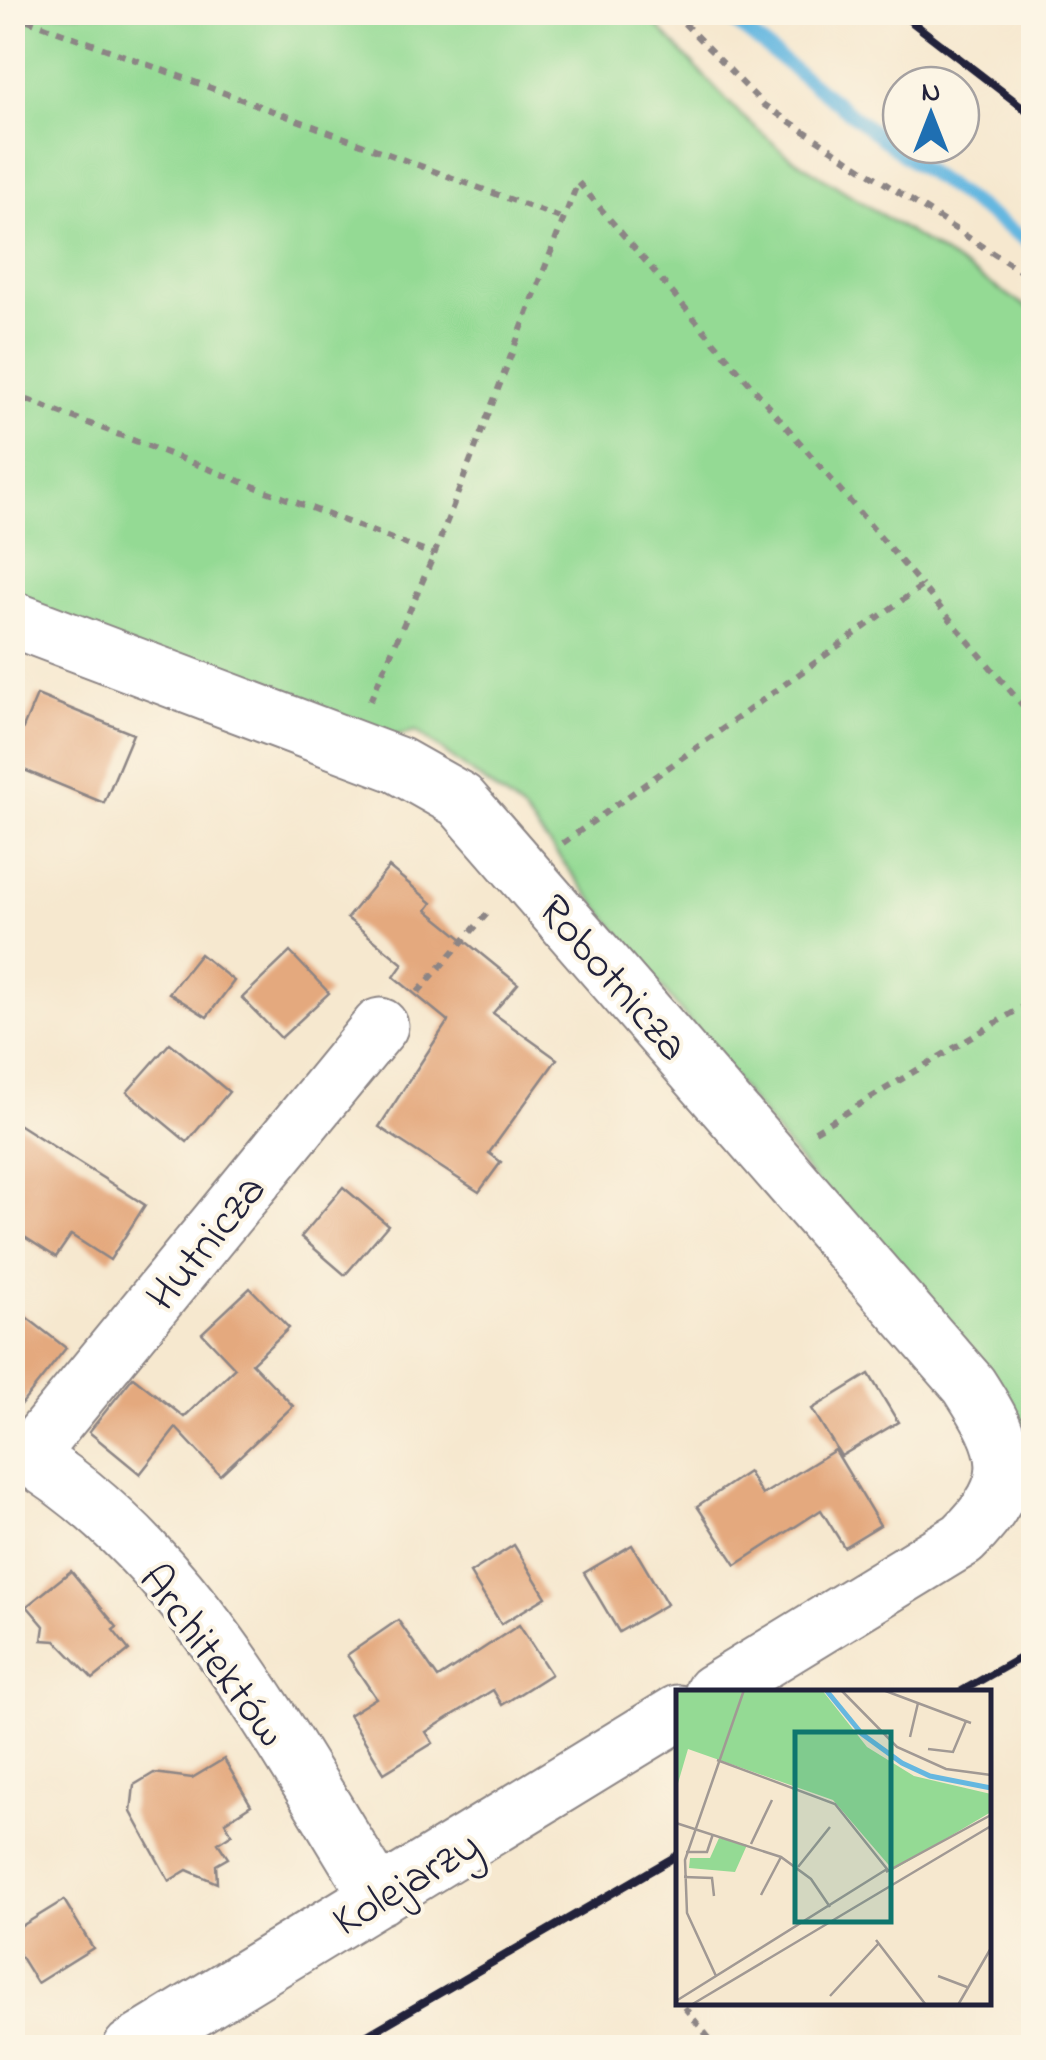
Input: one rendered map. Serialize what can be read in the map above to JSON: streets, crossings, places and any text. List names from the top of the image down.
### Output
{
  "streets": {
    "street": [
      "Robotnicza",
      "Hutnicza",
      "Architektów",
      "Kolejarzy"
    ]
  },
  "crossings": [
    ["Hutnicza", "Architektów"],
    ["Architektów", "Kolejarzy"]
  ],
  "north": "top"
}
